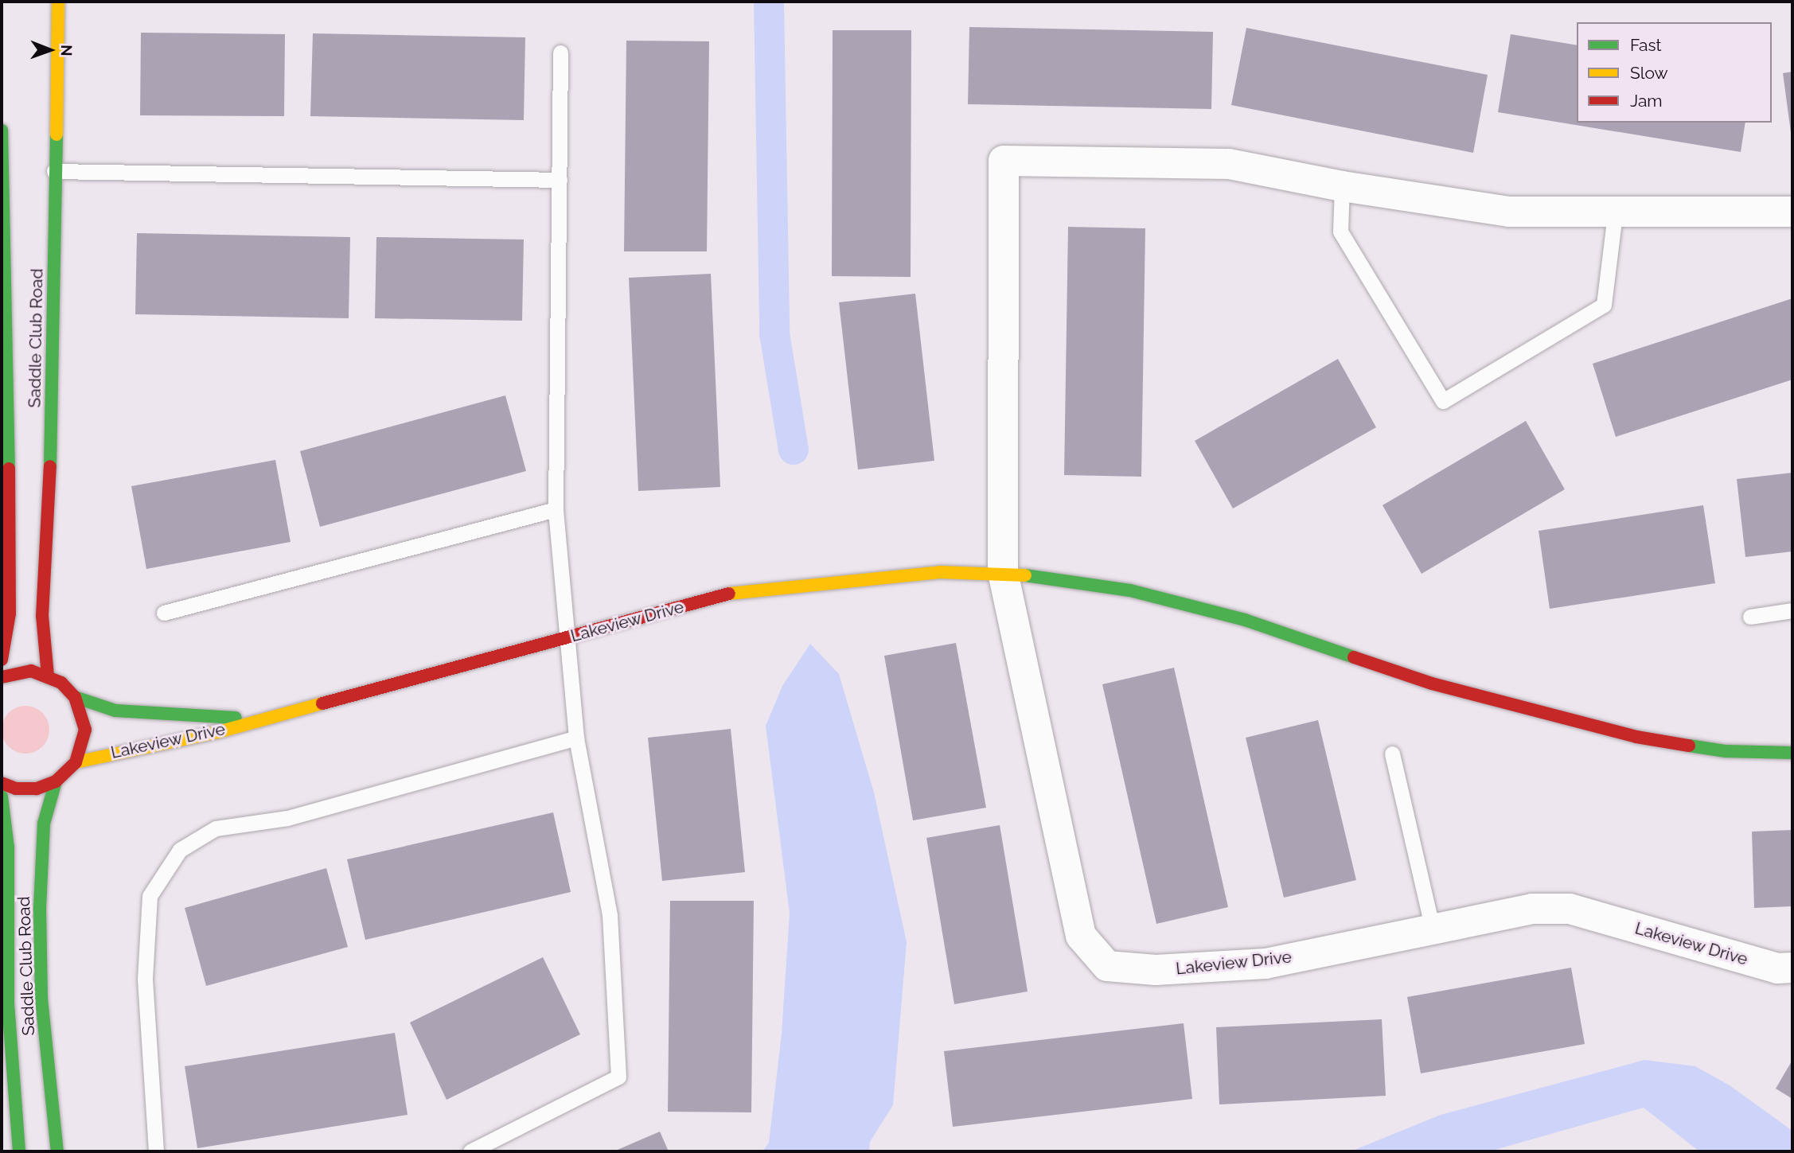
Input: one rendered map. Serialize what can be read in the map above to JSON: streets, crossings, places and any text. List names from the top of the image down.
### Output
{
  "streets": {
    "street": ["Saddle Club Road", "Lakeview Drive"]
  },
  "legend": ["Fast", "Slow", "Jam"],
  "north": "right"
}
